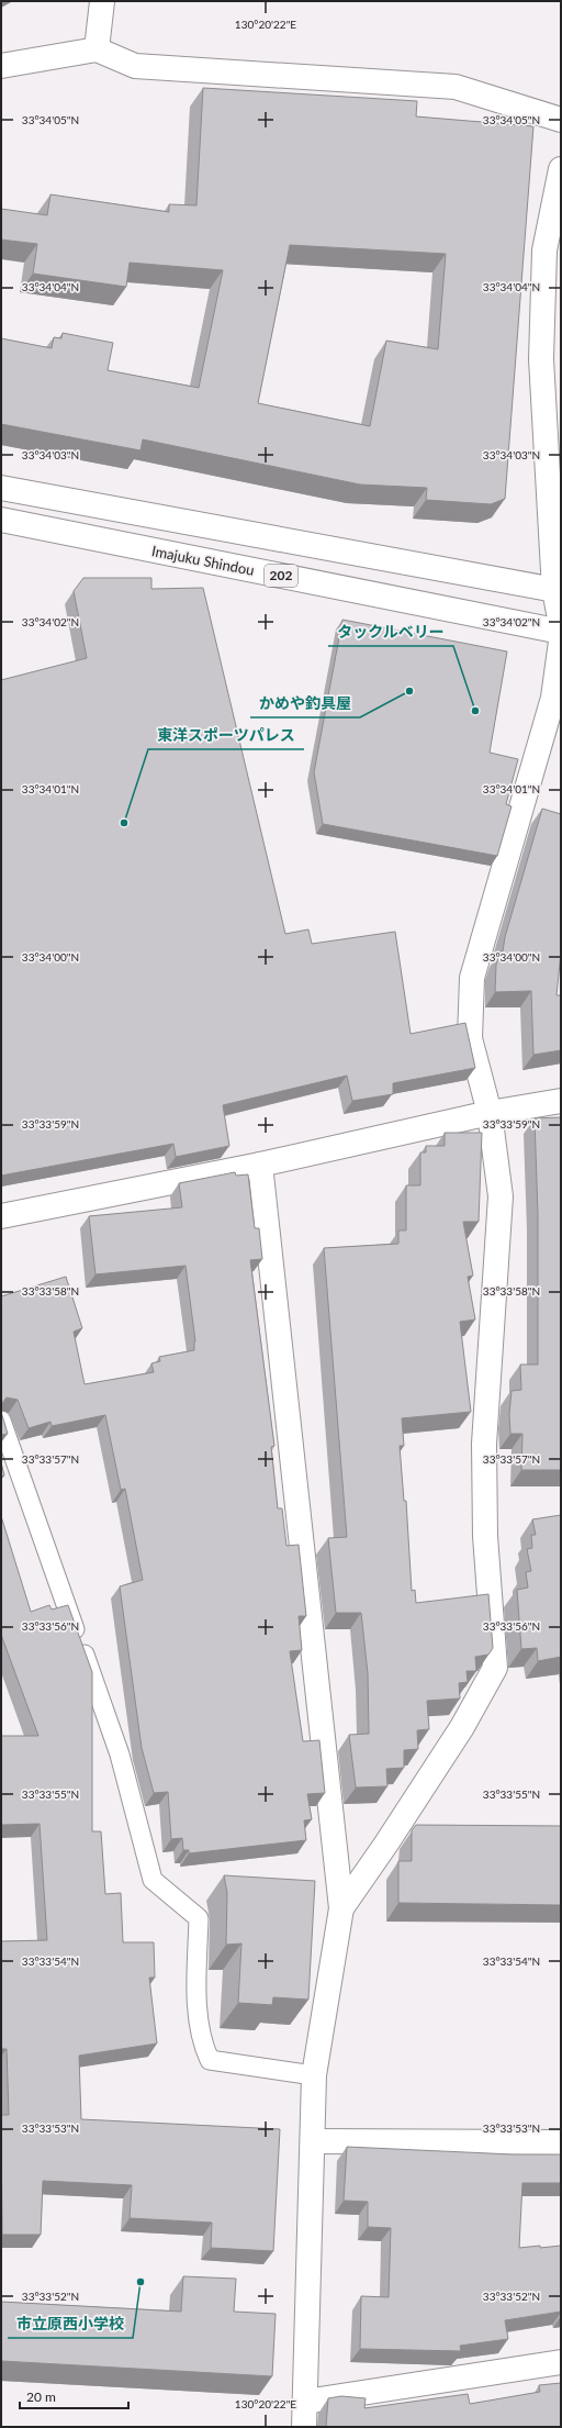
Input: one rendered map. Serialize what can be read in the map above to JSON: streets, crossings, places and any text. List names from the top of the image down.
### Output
{
  "streets": {
    "main road": ["Imajuku Shindou", "202"]
  },
  "places": [
    "かめや釣具屋",
    "タックルベリー",
    "東洋スポーツパレス",
    "市立原西小学校"
  ],
  "scale_bar": "20 m",
  "coordinates": [
    "130°20'22\"E",
    "33°34'05\"N",
    "33°34'04\"N",
    "33°34'03\"N",
    "33°34'02\"N",
    "33°34'01\"N",
    "33°34'00\"N",
    "33°33'59\"N",
    "33°33'58\"N",
    "33°33'57\"N",
    "33°33'56\"N",
    "33°33'55\"N",
    "33°33'54\"N",
    "33°33'53\"N",
    "33°33'52\"N"
  ]
}
